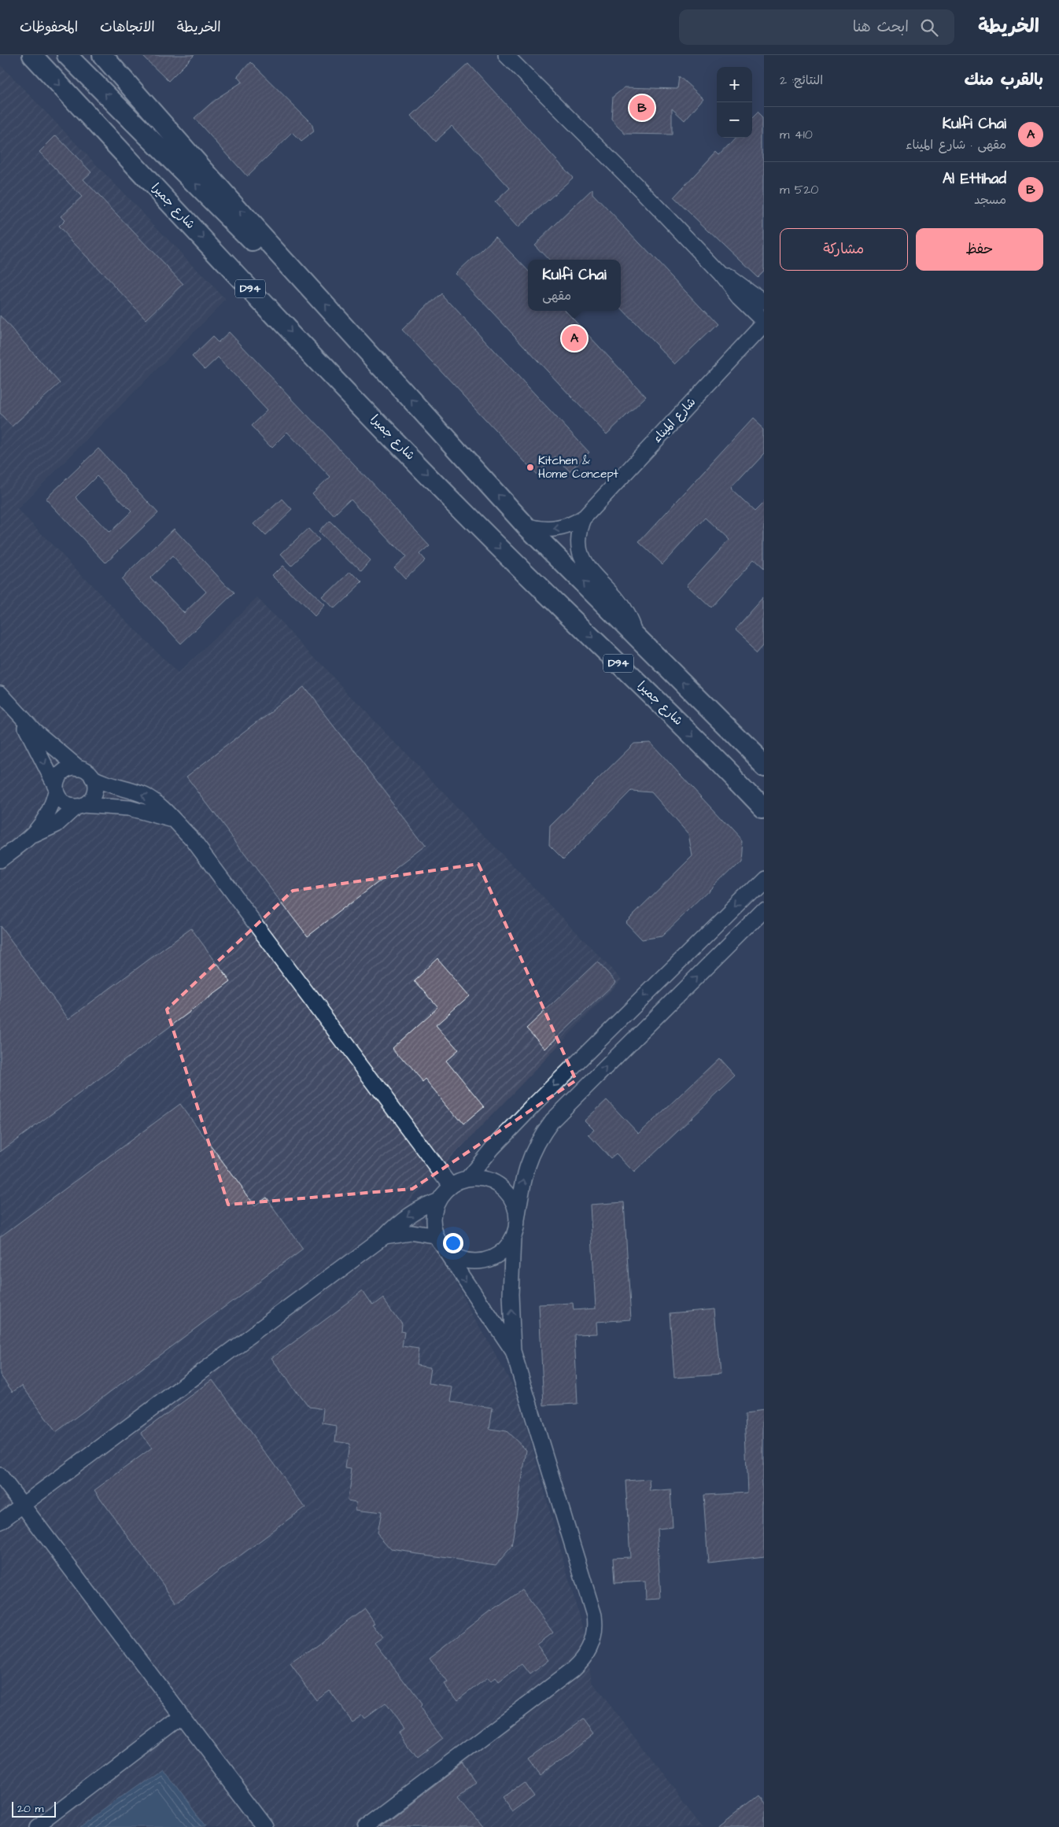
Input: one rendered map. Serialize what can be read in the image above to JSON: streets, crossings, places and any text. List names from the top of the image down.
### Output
{
  "streets": {
    "main road": ["شارع جميرا", "D94"],
    "street": ["شارع الميناء"]
  },
  "places": ["Kitchen & Home Concept"],
  "scale_bar": "20 m",
  "page": {
    "header": "الخريطة",
    "search": "ابحث هنا",
    "nav": ["الخريطة", "الاتجاهات", "المحفوظات"],
    "heading": ["بالقرب منك", "النتائج: 2"],
    "map_buttons": ["+", "−"],
    "pins": ["B", "A"],
    "list": [
      {
        "mark": "A",
        "name": "Kulfi Chai",
        "note": "مقهى · شارع الميناء",
        "value": "410 m"
      },
      {
        "mark": "B",
        "name": "Al Ettihad",
        "note": "مسجد",
        "value": "520 m"
      }
    ],
    "buttons": ["حفظ", "مشاركة"],
    "popup": ["Kulfi Chai", "مقهى"],
    "scale": "20 m"
  }
}
